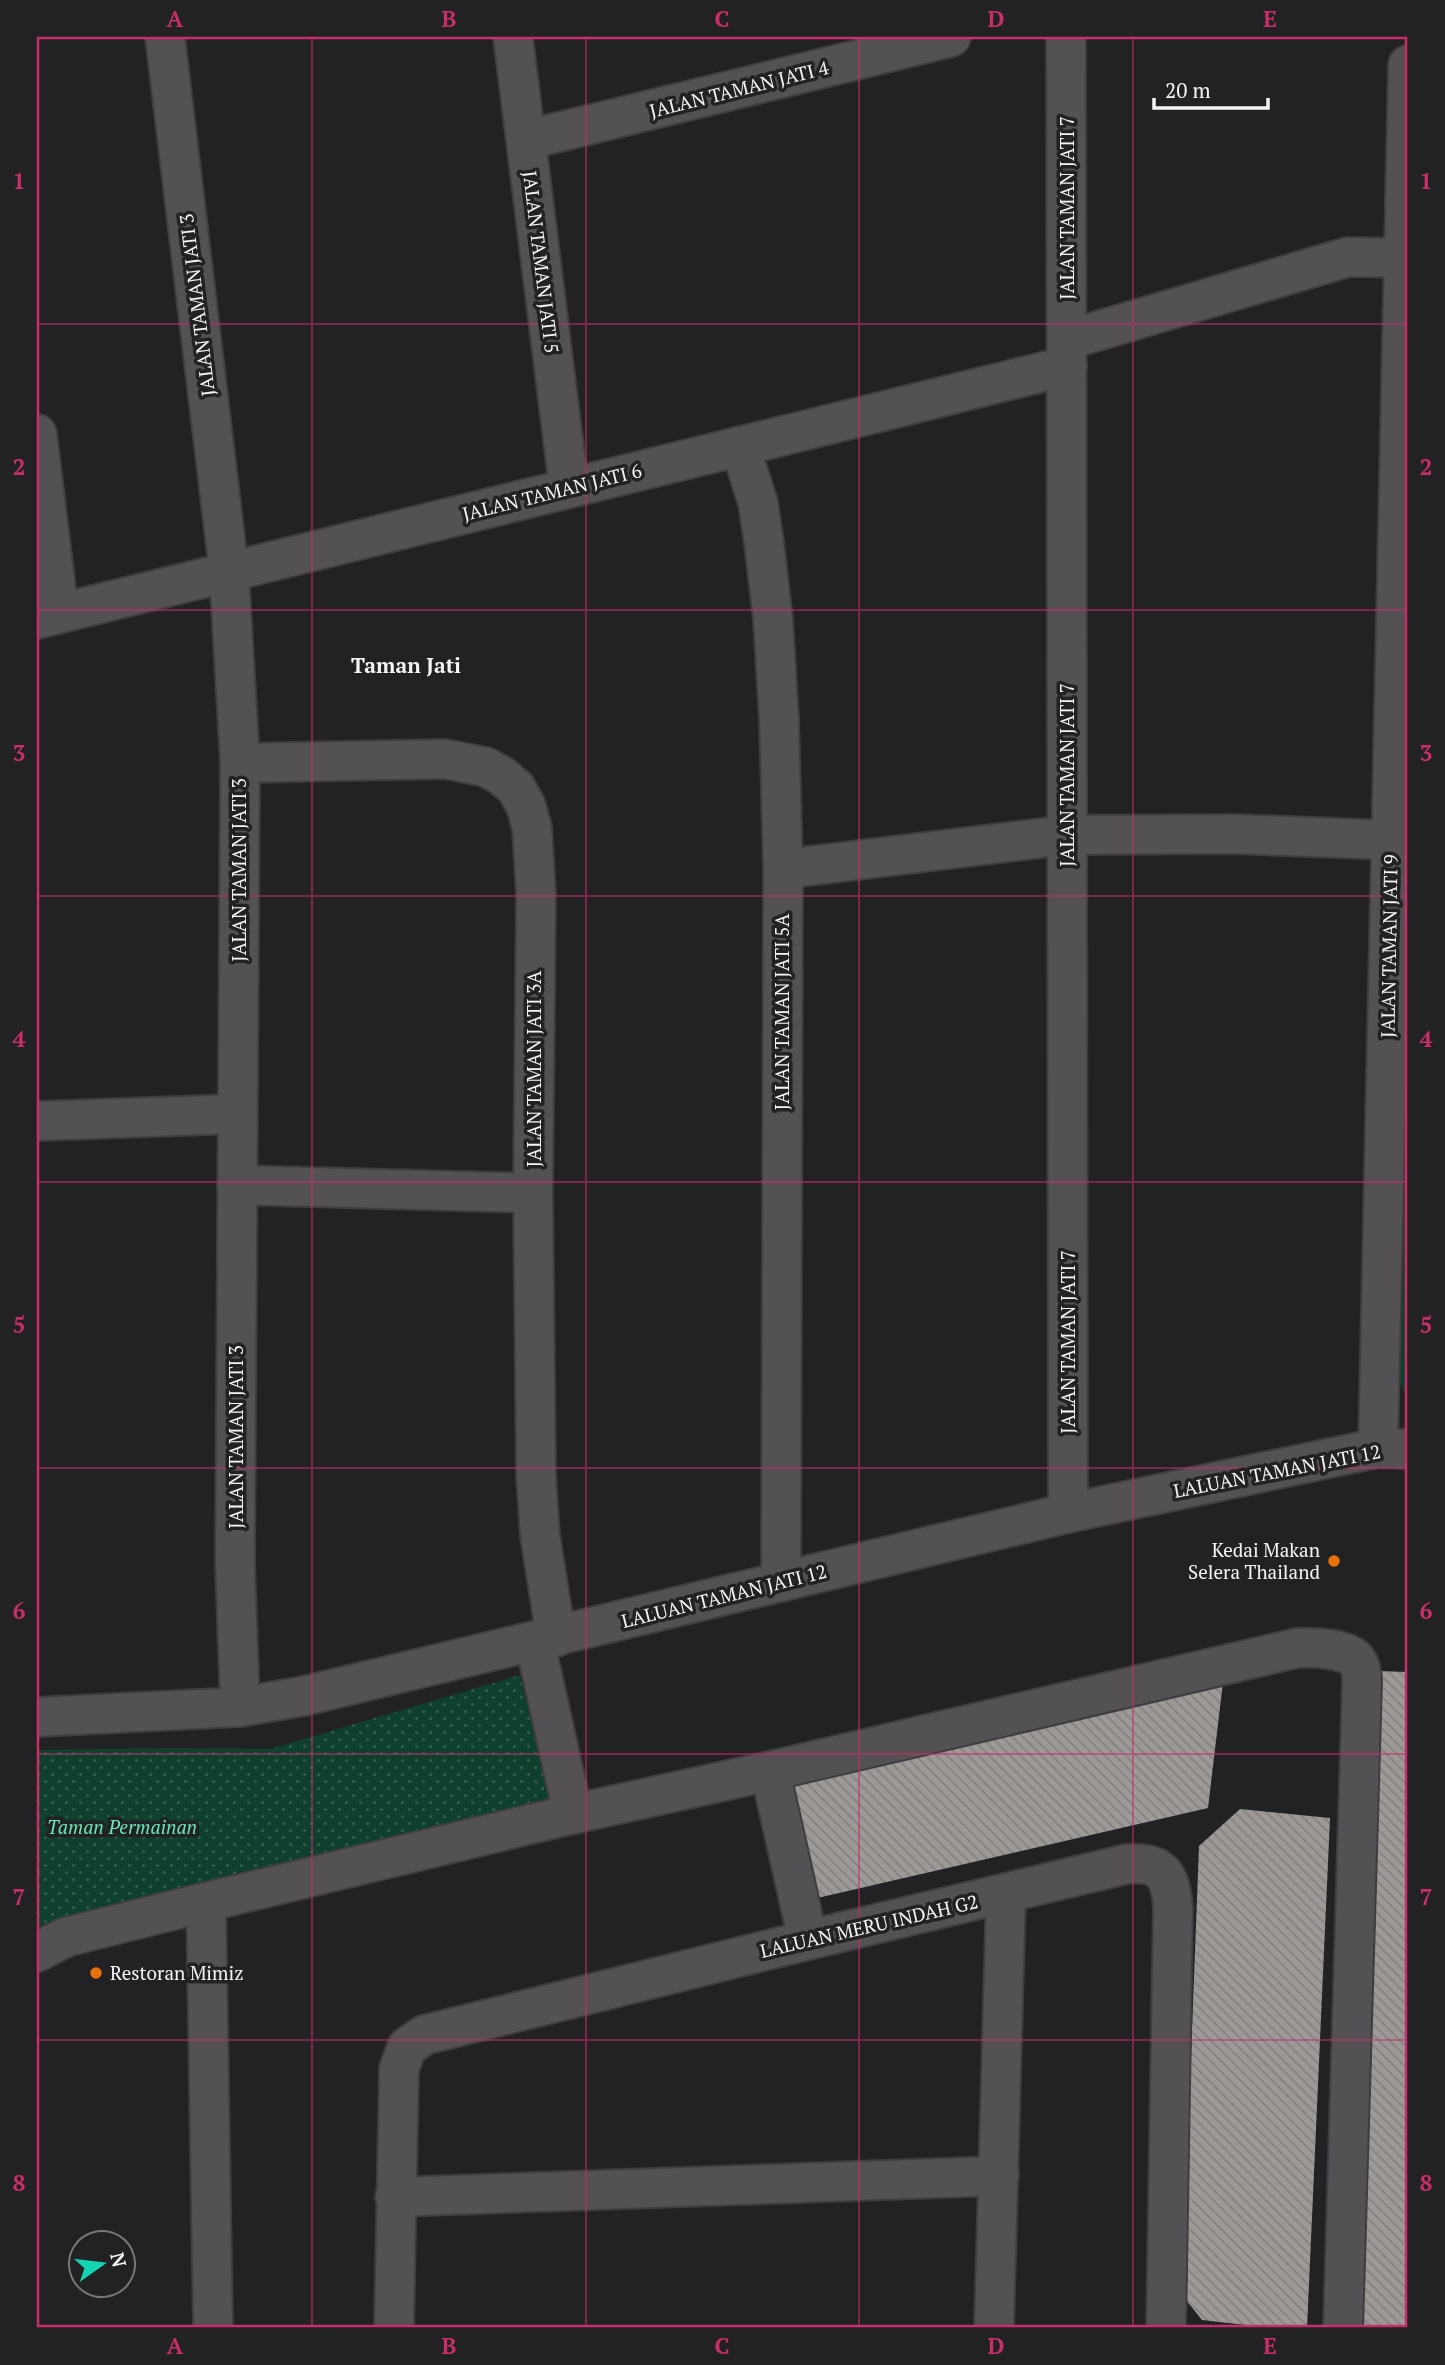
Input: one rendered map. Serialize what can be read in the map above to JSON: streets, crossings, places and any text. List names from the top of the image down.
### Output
{
  "streets": {
    "street": [
      "JALAN TAMAN JATI 4",
      "JALAN TAMAN JATI 7",
      "JALAN TAMAN JATI 5",
      "JALAN TAMAN JATI 3",
      "JALAN TAMAN JATI 6",
      "JALAN TAMAN JATI 9",
      "JALAN TAMAN JATI 5A",
      "JALAN TAMAN JATI 3A",
      "LALUAN TAMAN JATI 12",
      "LALUAN MERU INDAH G2"
    ]
  },
  "crossings": [
    ["JALAN TAMAN JATI 4", "JALAN TAMAN JATI 5"],
    ["JALAN TAMAN JATI 7", "JALAN TAMAN JATI 6"],
    ["JALAN TAMAN JATI 7", "LALUAN TAMAN JATI 12"],
    ["JALAN TAMAN JATI 5", "JALAN TAMAN JATI 6"],
    ["JALAN TAMAN JATI 3", "JALAN TAMAN JATI 6"],
    ["JALAN TAMAN JATI 3", "JALAN TAMAN JATI 3A"],
    ["JALAN TAMAN JATI 3", "LALUAN TAMAN JATI 12"],
    ["JALAN TAMAN JATI 6", "JALAN TAMAN JATI 9"],
    ["JALAN TAMAN JATI 6", "JALAN TAMAN JATI 5A"],
    ["JALAN TAMAN JATI 9", "LALUAN TAMAN JATI 12"],
    ["JALAN TAMAN JATI 5A", "LALUAN TAMAN JATI 12"],
    ["JALAN TAMAN JATI 3A", "LALUAN TAMAN JATI 12"]
  ],
  "districts": ["Taman Jati"],
  "parks": ["Taman Permainan"],
  "places": ["Kedai Makan Selera Thailand", "Restoran Mimiz"],
  "scale_bar": "20 m",
  "north": "right",
  "grid": {
    "columns": [
      "A",
      "B",
      "C",
      "D",
      "E"
    ],
    "rows": [
      "1",
      "2",
      "3",
      "4",
      "5",
      "6",
      "7",
      "8"
    ]
  }
}
